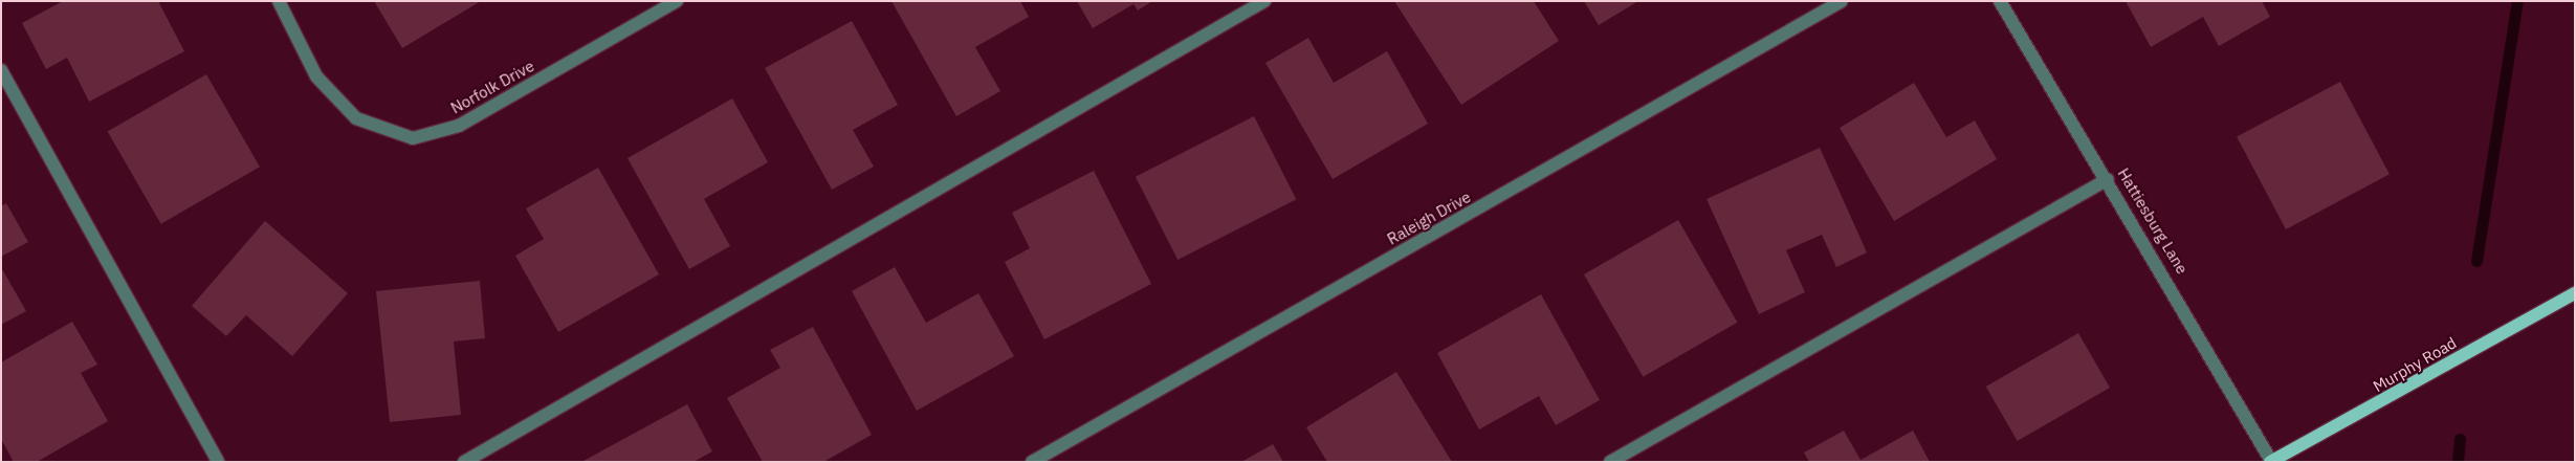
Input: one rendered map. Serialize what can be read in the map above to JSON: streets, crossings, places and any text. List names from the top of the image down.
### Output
{
  "streets": {
    "main road": ["Murphy Road"],
    "street": ["Norfolk Drive", "Raleigh Drive", "Hattiesburg Lane"]
  },
  "crossings": [
    ["Hattiesburg Lane", "Murphy Road"]
  ]
}
